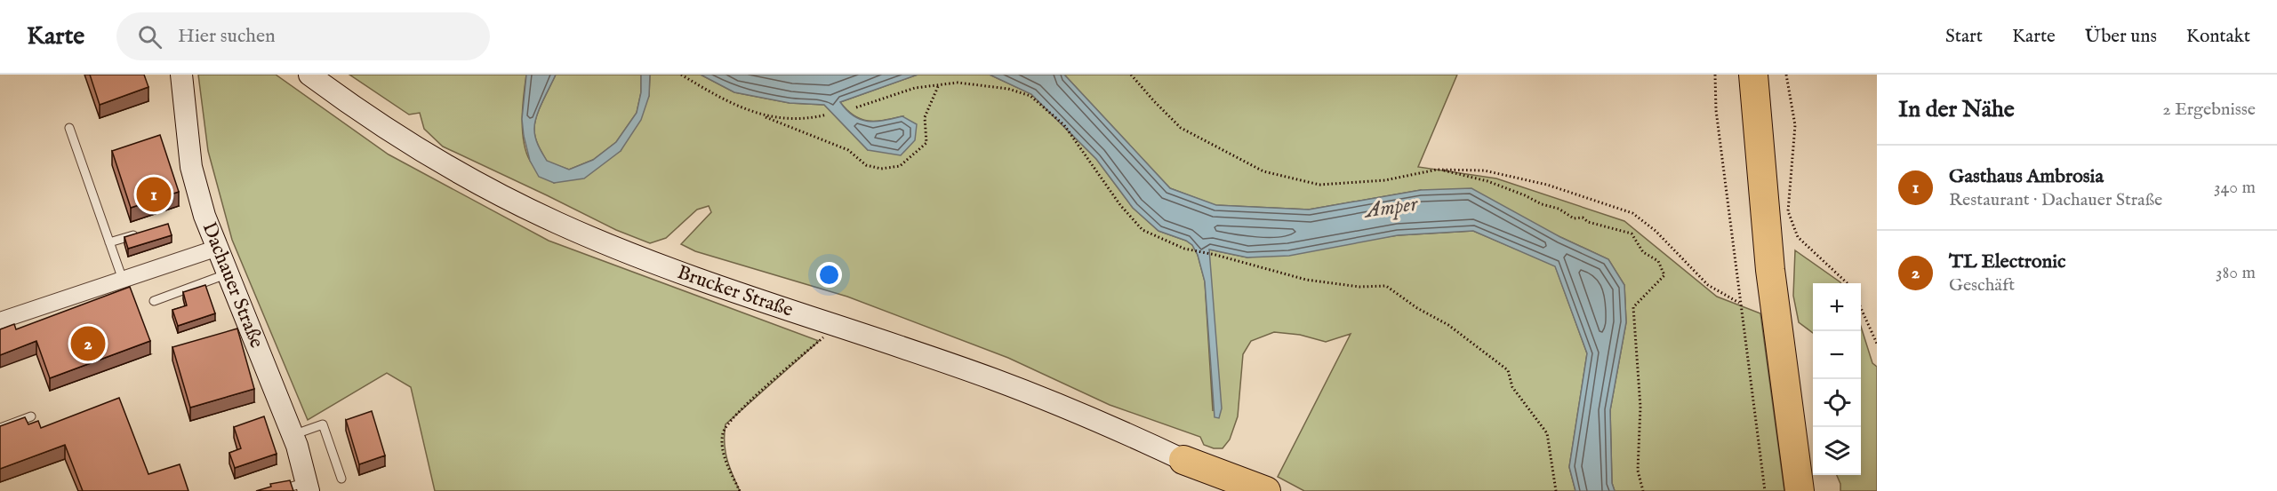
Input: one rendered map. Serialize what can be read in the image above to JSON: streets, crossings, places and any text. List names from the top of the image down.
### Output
{
  "streets": {
    "main road": ["Dachauer Straße", "Brucker Straße"]
  },
  "water": ["Amper"],
  "page": {
    "header": "Karte",
    "search": "Hier suchen",
    "nav": [
      "Start",
      "Karte",
      "Über uns",
      "Kontakt"
    ],
    "heading": ["In der Nähe", "2 Ergebnisse"],
    "list": [
      {
        "mark": "1",
        "name": "Gasthaus Ambrosia",
        "note": "Restaurant · Dachauer Straße",
        "value": "340 m"
      },
      {
        "mark": "2",
        "name": "TL Electronic",
        "note": "Geschäft",
        "value": "380 m"
      }
    ],
    "pins": ["1", "2"],
    "map_buttons": ["+", "−"]
  }
}
